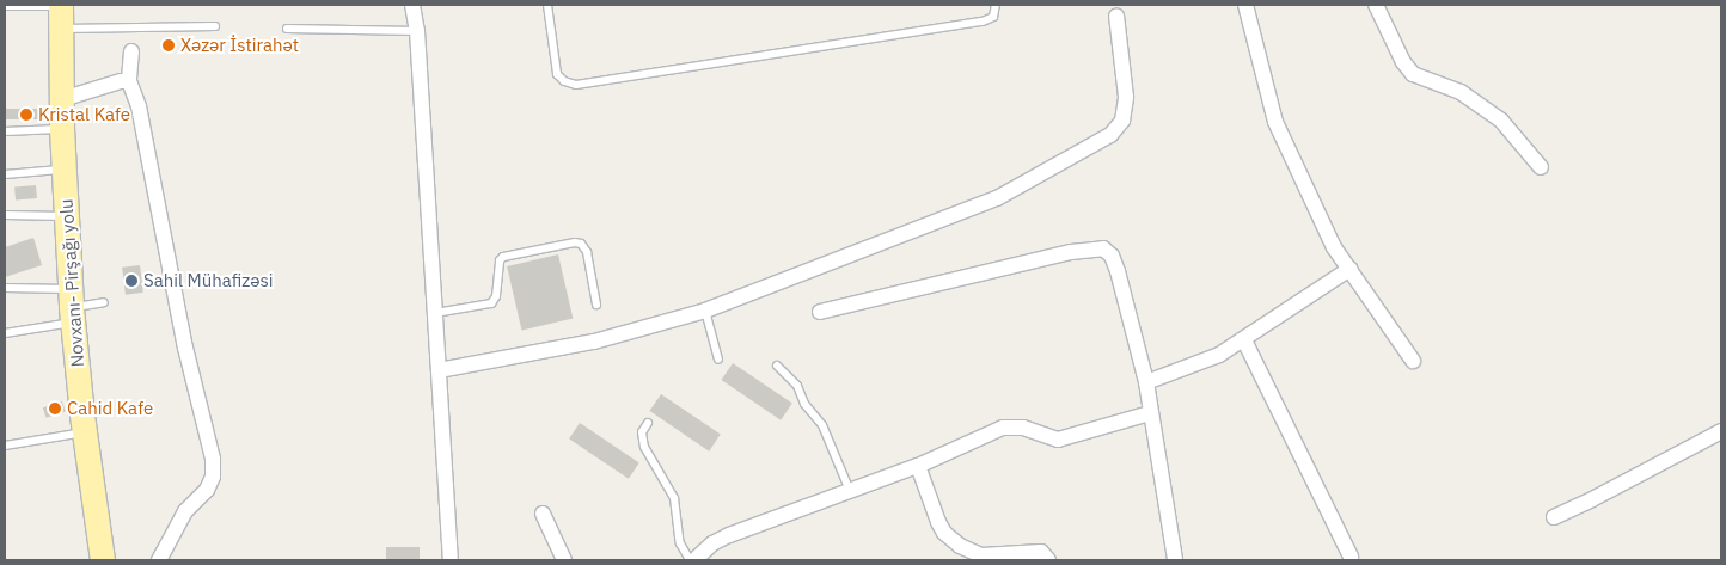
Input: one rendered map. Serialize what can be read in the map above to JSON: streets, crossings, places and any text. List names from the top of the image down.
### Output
{
  "streets": {
    "main road": ["Novxanı- Pirşağı yolu"]
  },
  "places": [
    "Xəzər İstirahət",
    "Kristal Kafe",
    "Sahil Mühafizəsi",
    "Cahid Kafe"
  ]
}
